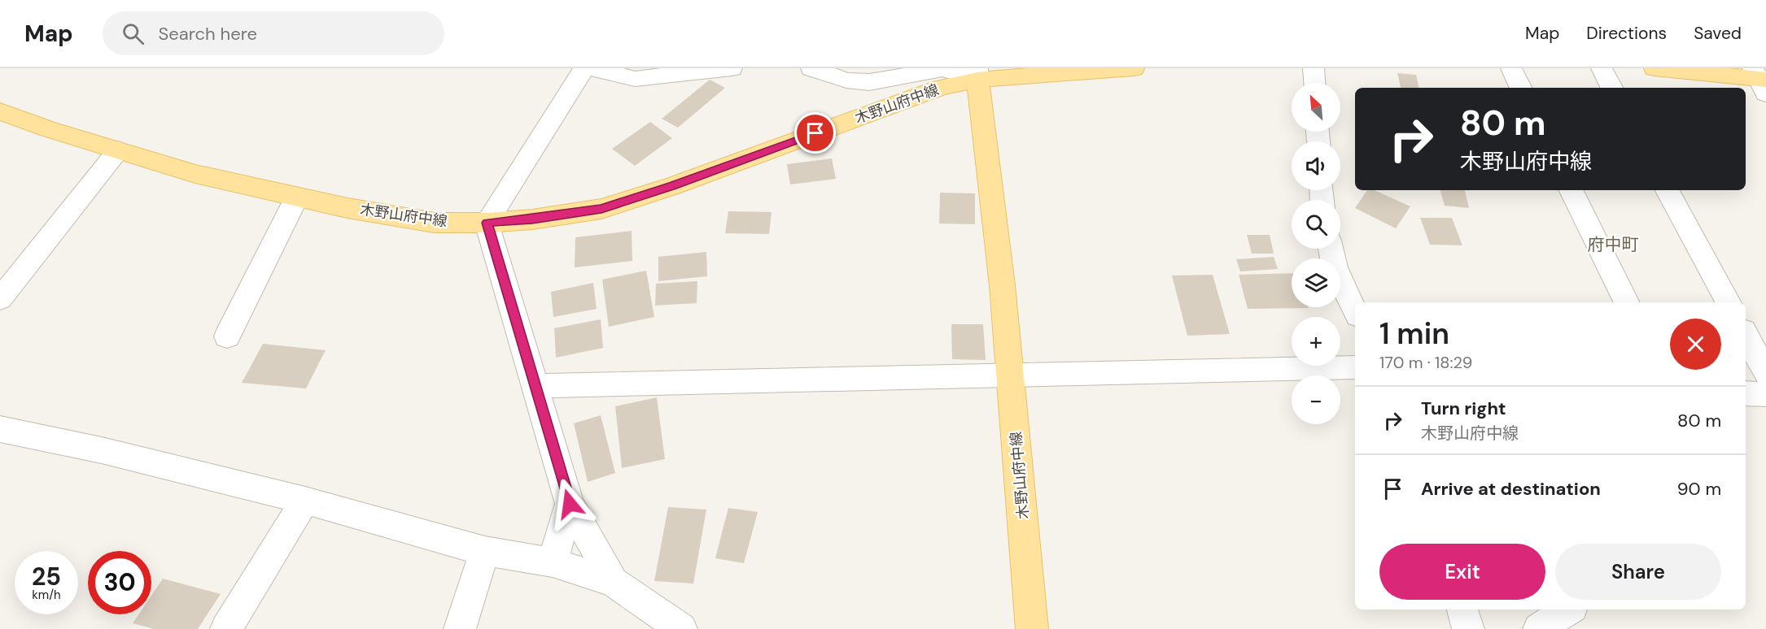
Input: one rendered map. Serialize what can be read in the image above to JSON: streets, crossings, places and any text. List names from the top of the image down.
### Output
{
  "streets": {
    "main road": ["木野山府中線"]
  },
  "districts": ["府中町"],
  "north": "top left",
  "page": {
    "header": "Map",
    "search": "Search here",
    "nav": ["Map", "Directions", "Saved"],
    "map_buttons": ["+", "−"],
    "turn": ["80 m", "木野山府中線"],
    "heading": ["1 min", "170 m · 18:29"],
    "list": [
      {
        "name": "Turn right",
        "note": "木野山府中線",
        "value": "80 m"
      },
      {
        "name": "Arrive at destination",
        "value": "90 m"
      }
    ],
    "buttons": ["Exit", "Share"],
    "speed": "25 km/h",
    "limit": "30"
  }
}
